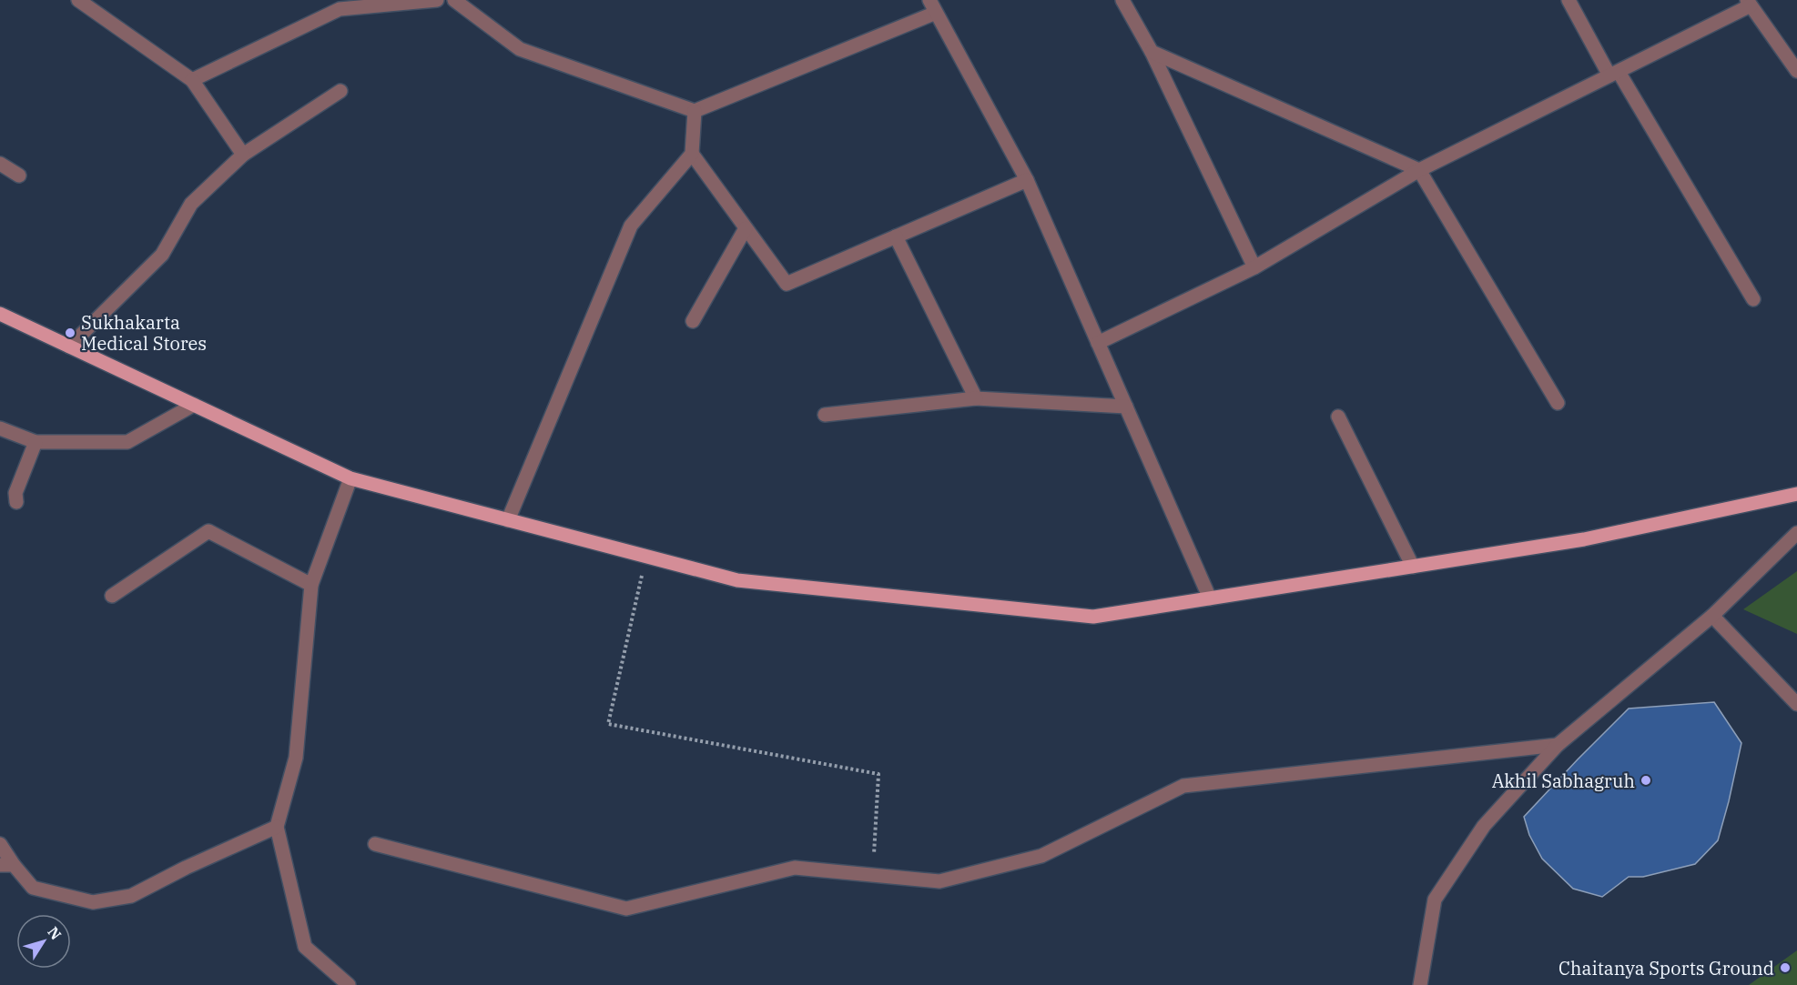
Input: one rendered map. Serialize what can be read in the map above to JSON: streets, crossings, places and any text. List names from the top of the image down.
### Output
{
  "places": ["Sukhakarta Medical Stores", "Akhil Sabhagruh", "Chaitanya Sports Ground"],
  "north": "top right"
}
